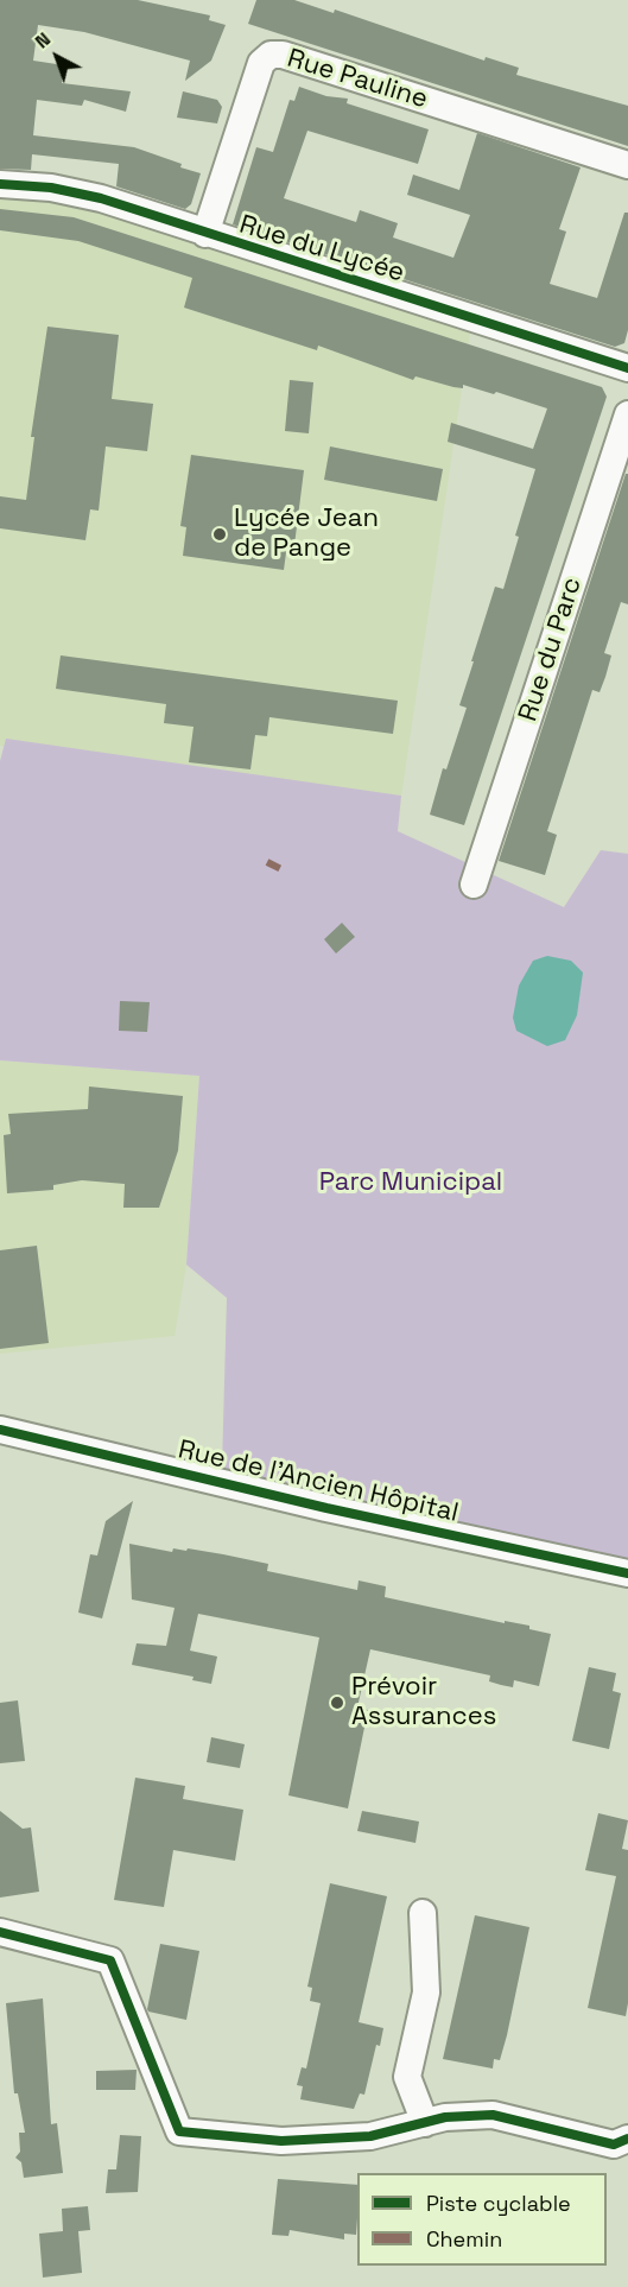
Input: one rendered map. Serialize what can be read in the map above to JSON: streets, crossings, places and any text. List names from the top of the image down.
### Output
{
  "streets": {
    "street": [
      "Rue Pauline",
      "Rue du Lycée",
      "Rue du Parc",
      "Rue de l'Ancien Hôpital"
    ]
  },
  "crossings": [
    ["Rue Pauline", "Rue du Lycée"]
  ],
  "parks": ["Parc Municipal"],
  "places": ["Lycée Jean de Pange", "Prévoir Assurances"],
  "legend": ["Piste cyclable", "Chemin"],
  "north": "top left"
}
